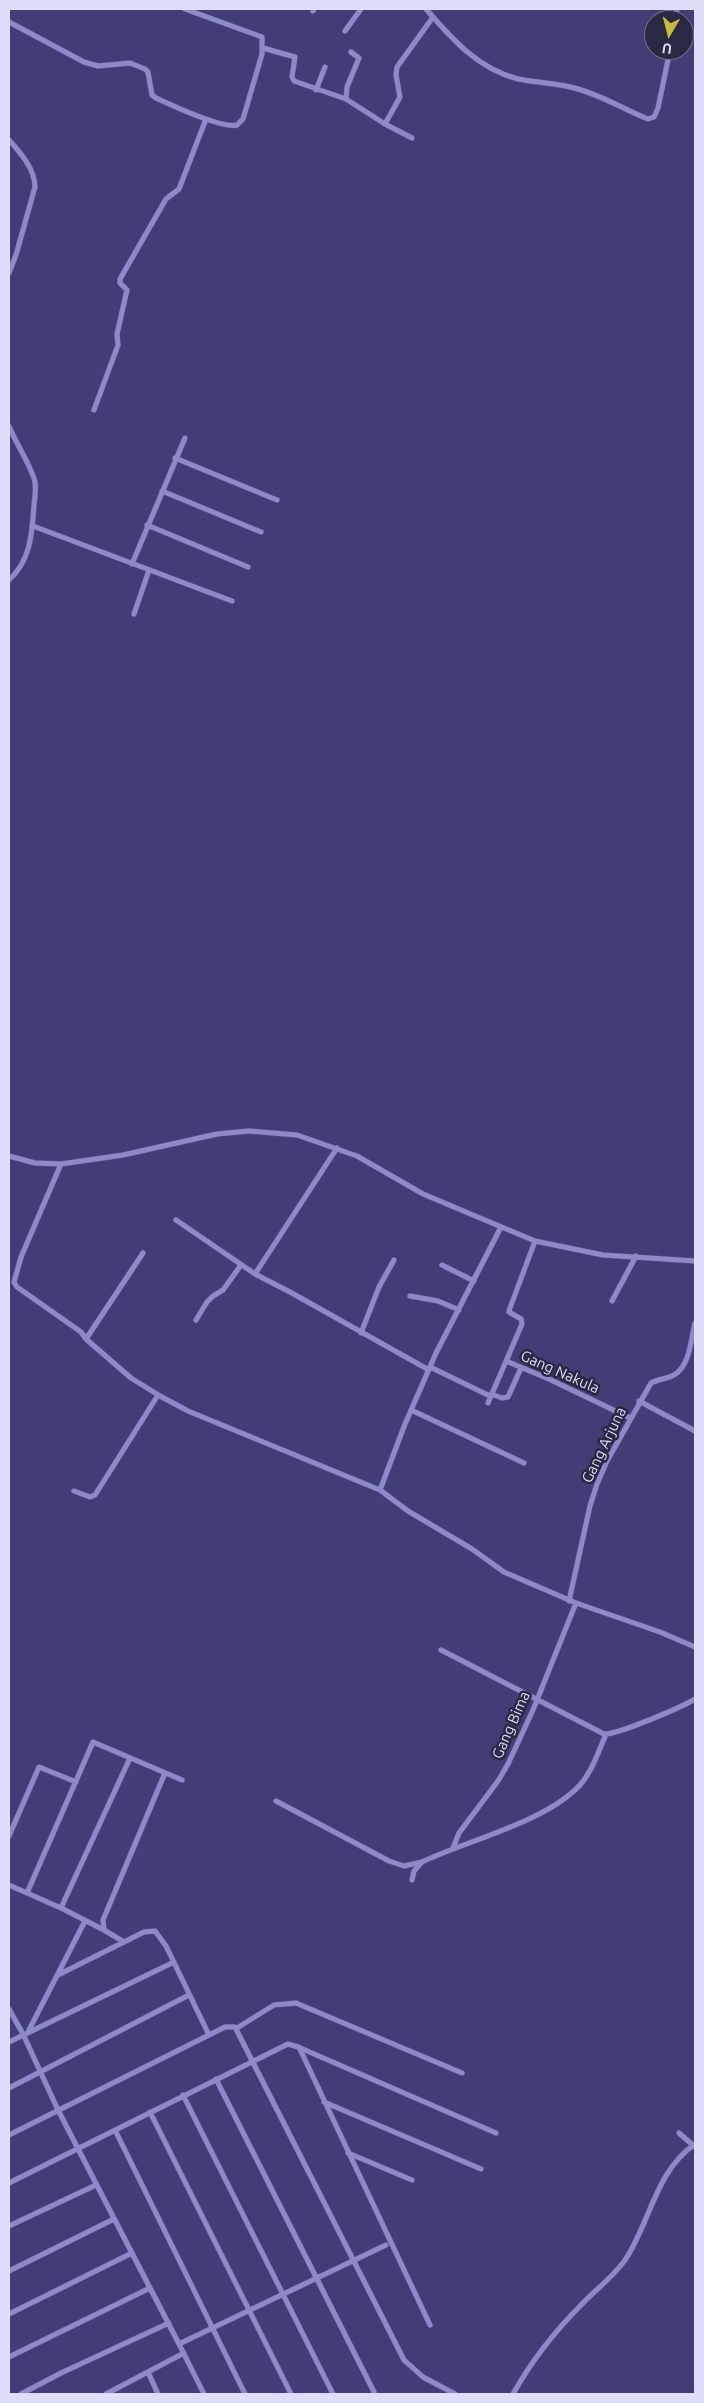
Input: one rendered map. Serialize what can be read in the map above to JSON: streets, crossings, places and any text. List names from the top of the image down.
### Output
{
  "streets": {
    "street": ["Gang Nakula", "Gang Arjuna", "Gang Bima"]
  },
  "crossings": [
    ["Gang Nakula", "Gang Arjuna"]
  ],
  "north": "bottom"
}
